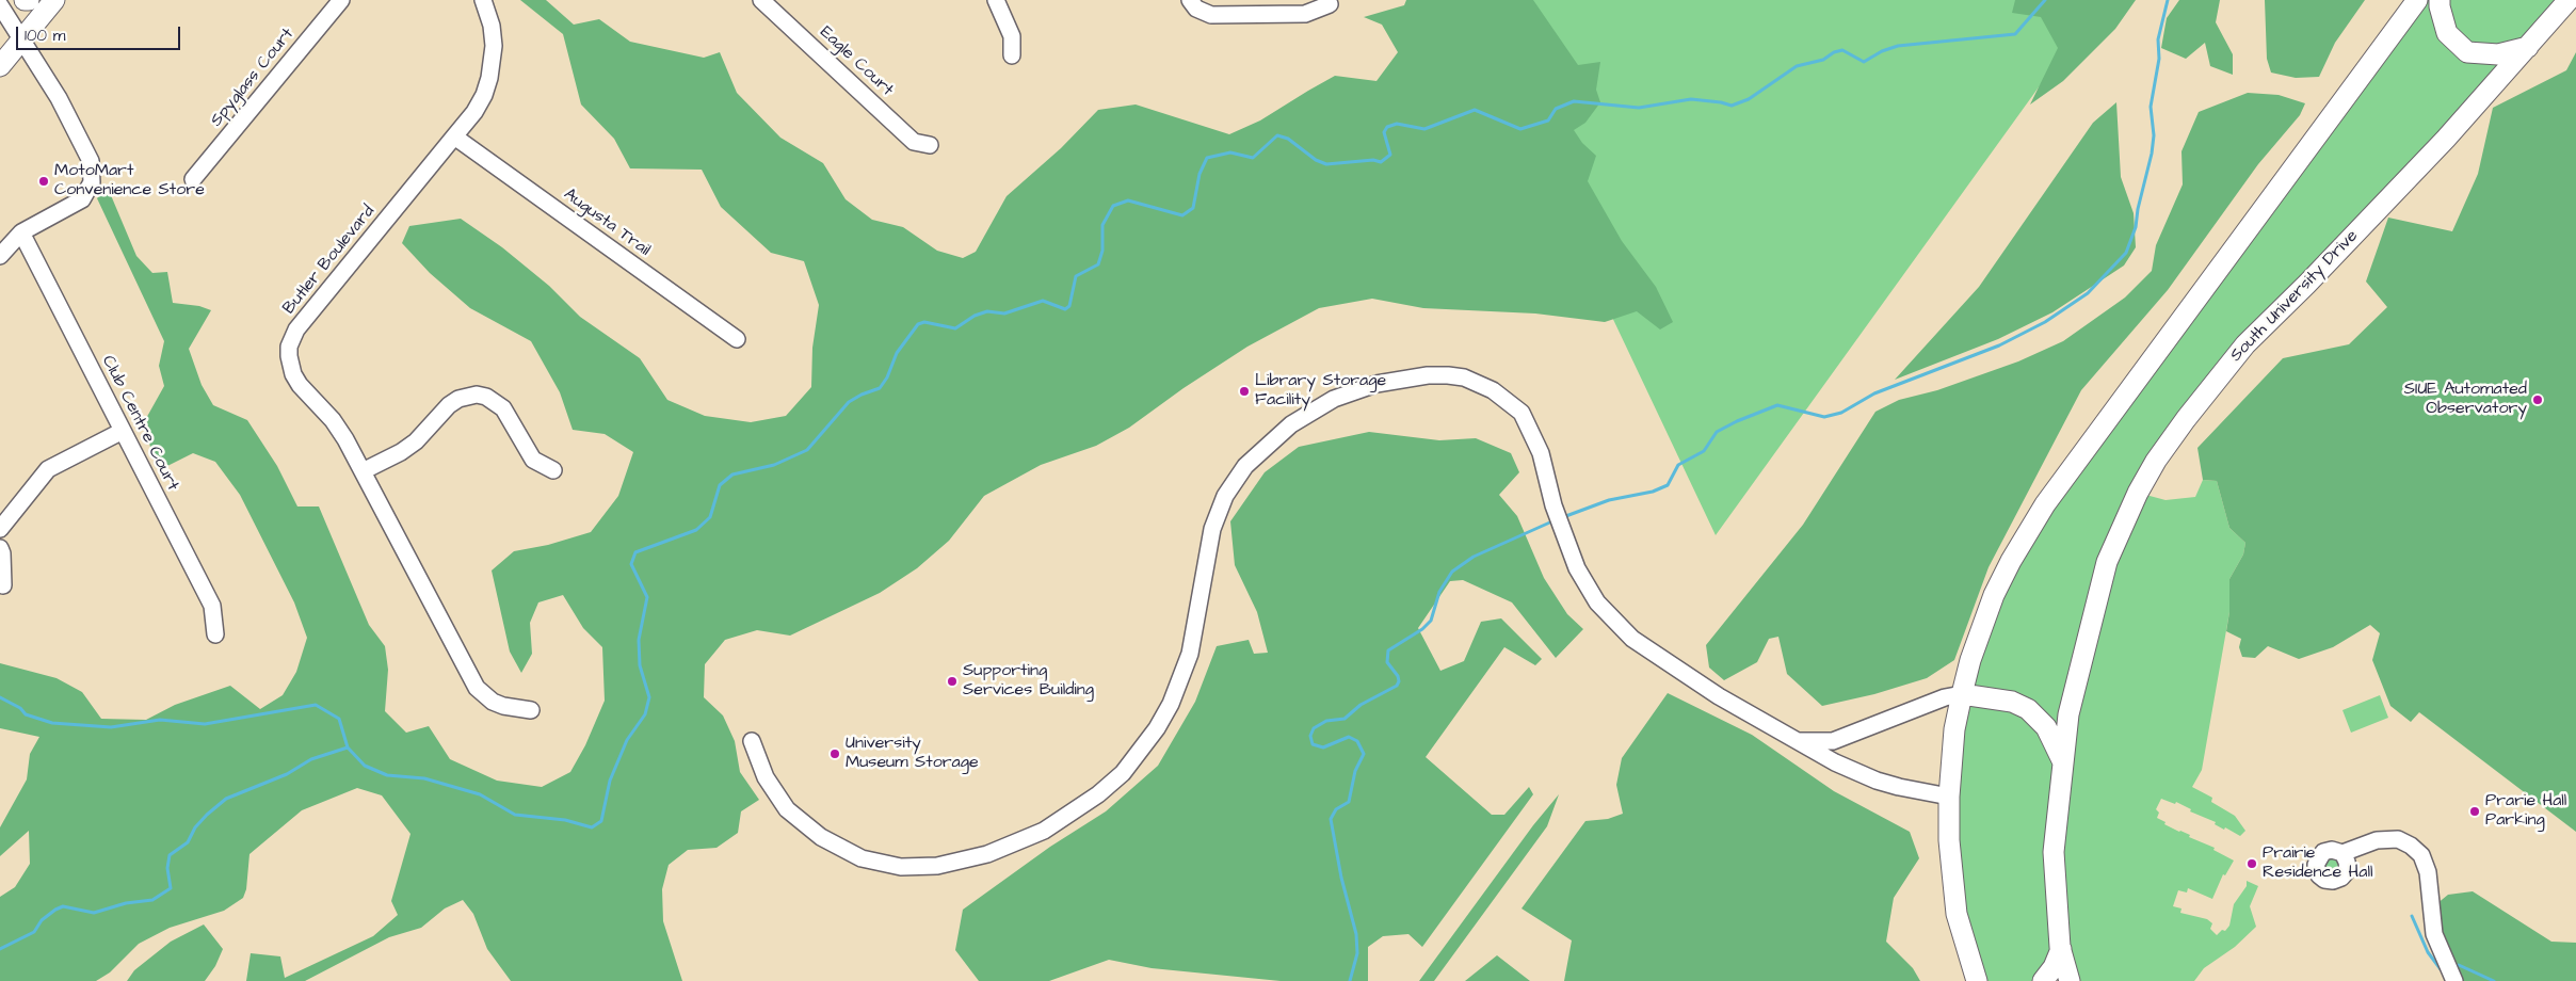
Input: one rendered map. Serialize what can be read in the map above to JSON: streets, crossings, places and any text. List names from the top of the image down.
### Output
{
  "streets": {
    "main road": ["South University Drive"],
    "street": [
      "Eagle Court",
      "Spyglass Court",
      "Augusta Trail",
      "Butler Boulevard",
      "Club Centre Court"
    ]
  },
  "crossings": [
    ["Augusta Trail", "Butler Boulevard"]
  ],
  "places": [
    "MotoMart Convenience Store",
    "Library Storage Facility",
    "SIUE Automated Observatory",
    "Supporting Services Building",
    "University Museum Storage",
    "Prarie Hall Parking",
    "Prairie Residence Hall"
  ],
  "scale_bar": "100 m"
}
